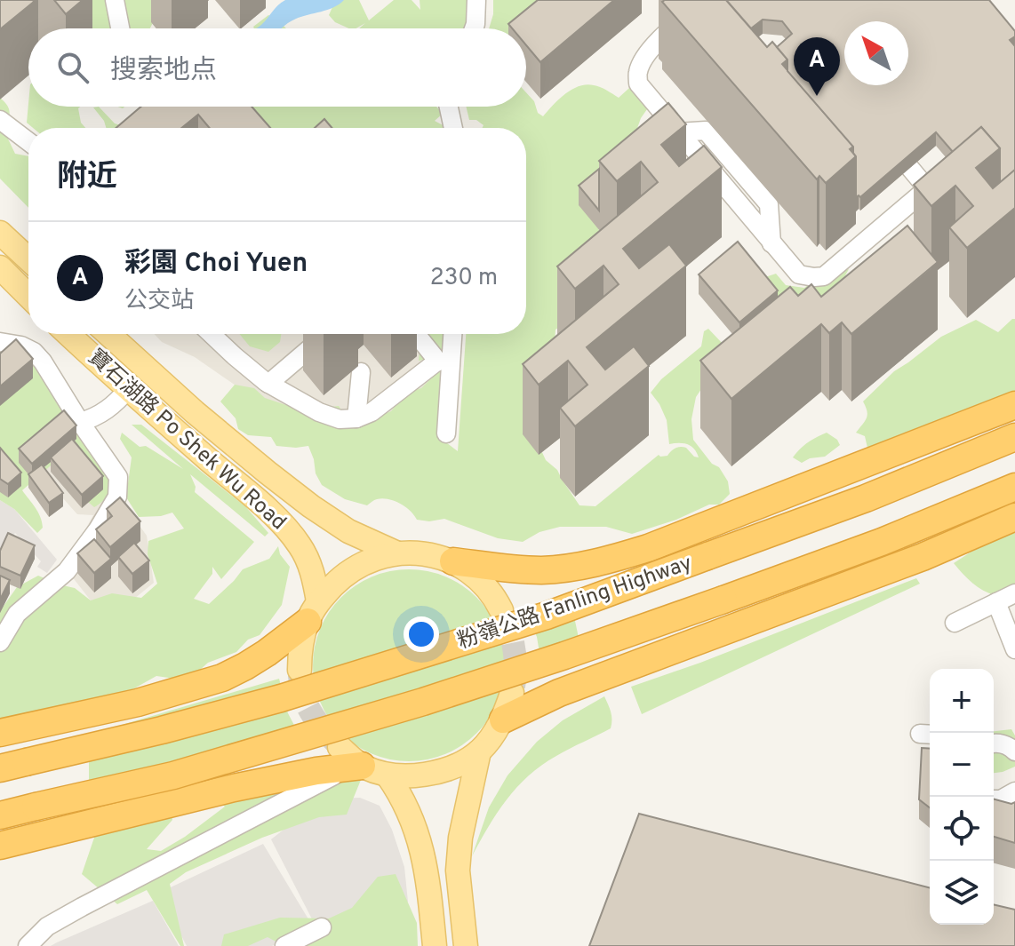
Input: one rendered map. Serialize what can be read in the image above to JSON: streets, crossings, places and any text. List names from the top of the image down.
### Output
{
  "streets": {
    "highway": ["粉嶺公路 Fanling Highway"],
    "main road": ["寶石湖路 Po Shek Wu Road"]
  },
  "north": "top left",
  "page": {
    "search": "搜索地点",
    "pins": "A",
    "heading": "附近",
    "list": [
      {
        "mark": "A",
        "name": "彩園 Choi Yuen",
        "note": "公交站",
        "value": "230 m"
      }
    ],
    "map_buttons": ["+", "−"]
  }
}
